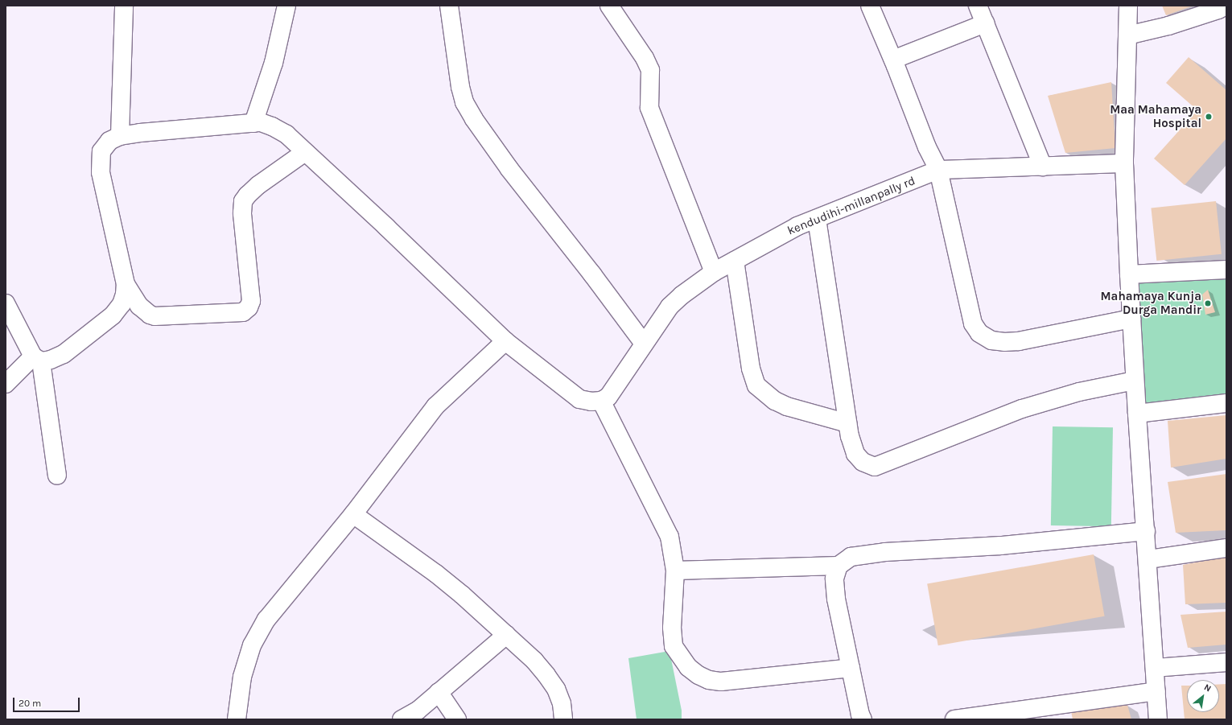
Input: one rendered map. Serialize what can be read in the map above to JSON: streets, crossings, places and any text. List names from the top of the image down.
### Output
{
  "streets": {
    "street": ["kendudihi-millanpally rd"]
  },
  "places": ["Maa Mahamaya Hospital", "Mahamaya Kunja Durga Mandir"],
  "scale_bar": "20 m",
  "north": "top right"
}
